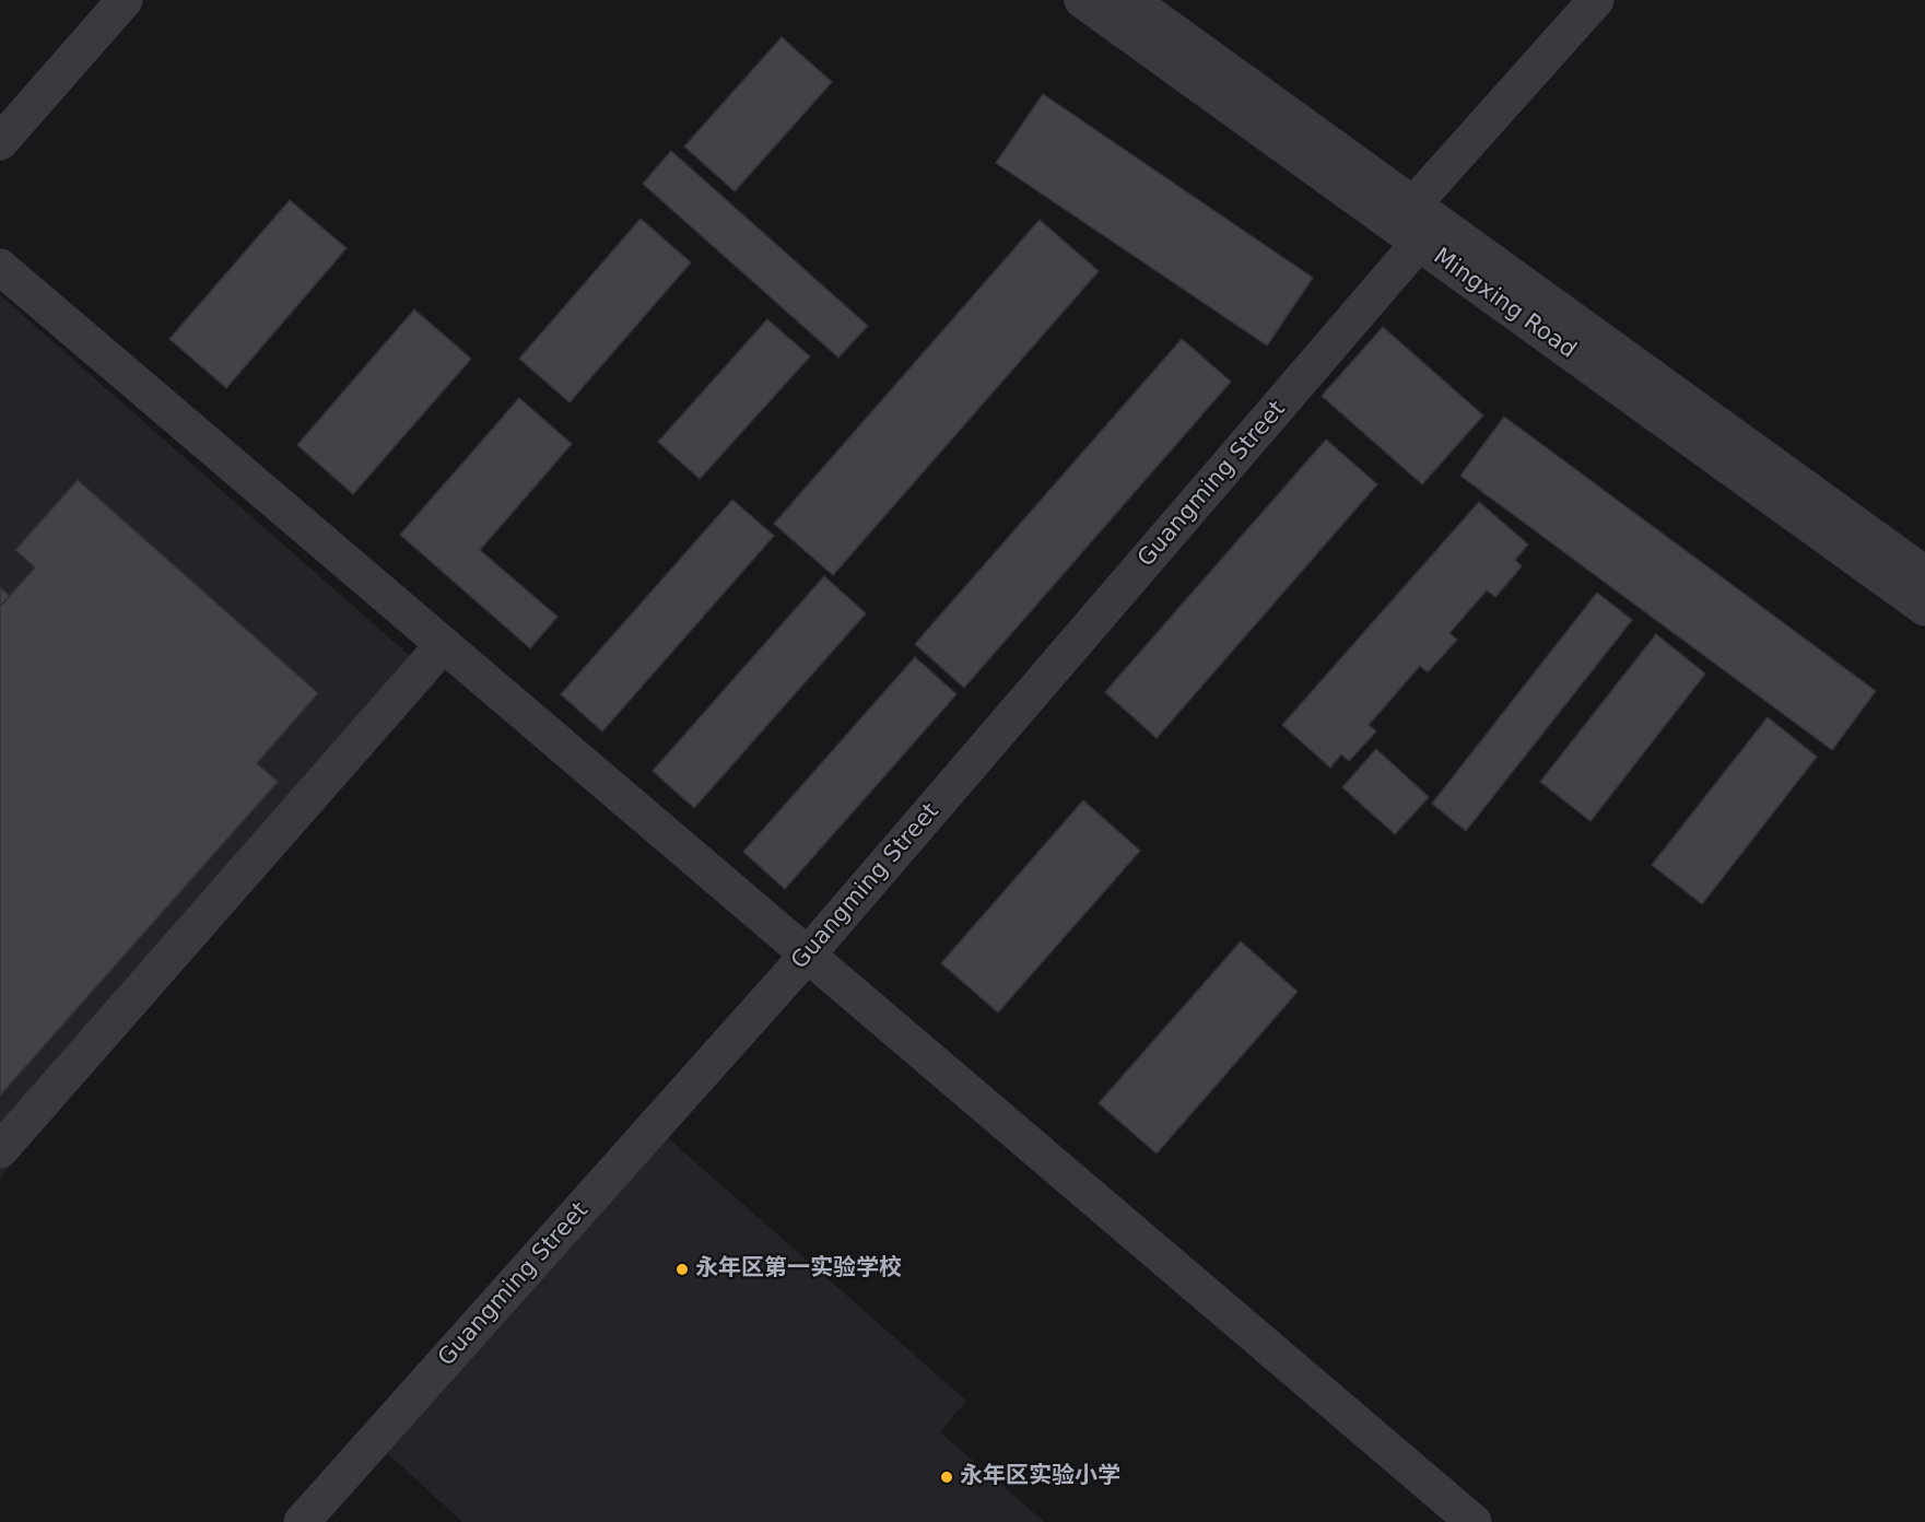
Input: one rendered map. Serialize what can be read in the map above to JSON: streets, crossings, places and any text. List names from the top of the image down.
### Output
{
  "streets": {
    "street": ["Mingxing Road", "Guangming Street"]
  },
  "crossings": [
    ["Mingxing Road", "Guangming Street"]
  ],
  "places": ["永年区第一实验学校", "永年区实验小学"]
}
